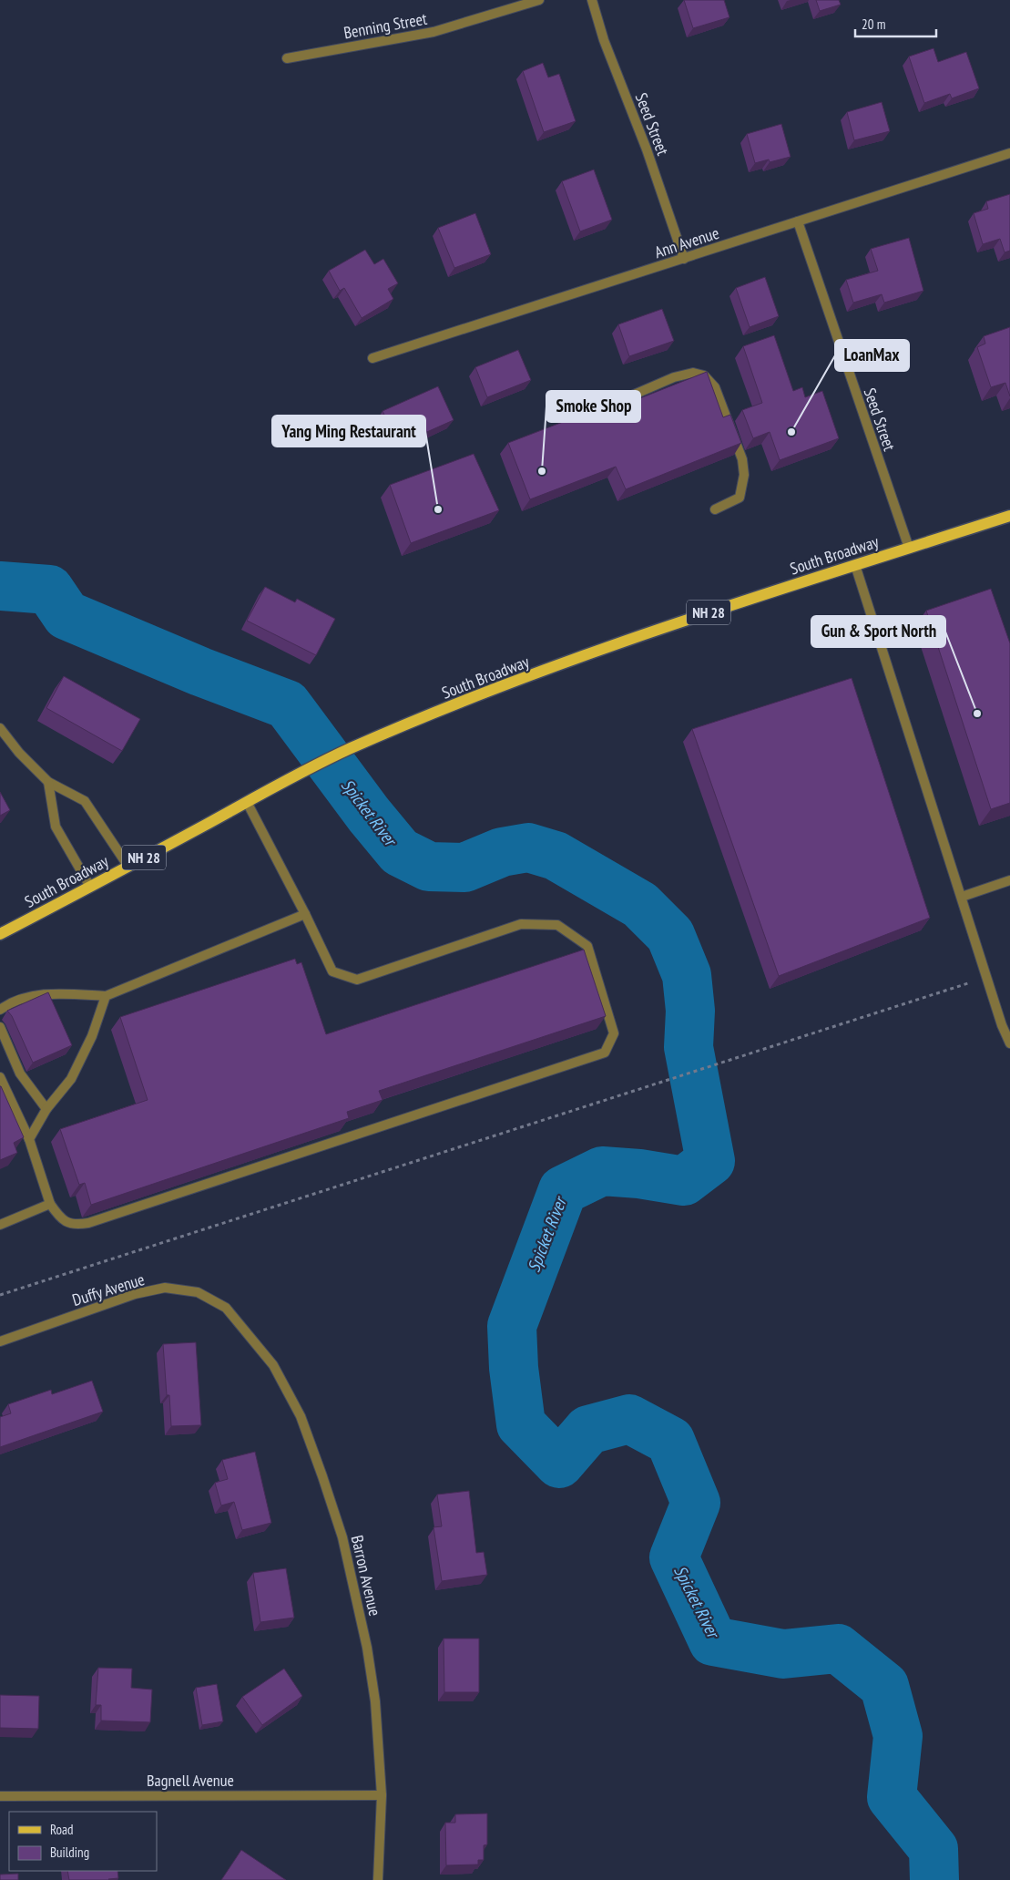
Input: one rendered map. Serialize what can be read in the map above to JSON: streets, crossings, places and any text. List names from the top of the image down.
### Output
{
  "streets": {
    "main road": ["South Broadway", "NH 28"],
    "street": [
      "Benning Street",
      "Seed Street",
      "Ann Avenue",
      "Duffy Avenue",
      "Barron Avenue",
      "Bagnell Avenue"
    ]
  },
  "crossings": [
    ["Seed Street", "Ann Avenue"],
    ["Seed Street", "South Broadway"],
    ["Duffy Avenue", "Barron Avenue"],
    ["Barron Avenue", "Bagnell Avenue"]
  ],
  "water": ["Spicket River"],
  "places": [
    "LoanMax",
    "Smoke Shop",
    "Yang Ming Restaurant",
    "Gun & Sport North"
  ],
  "legend": ["Road", "Building"],
  "scale_bar": "20 m"
}
